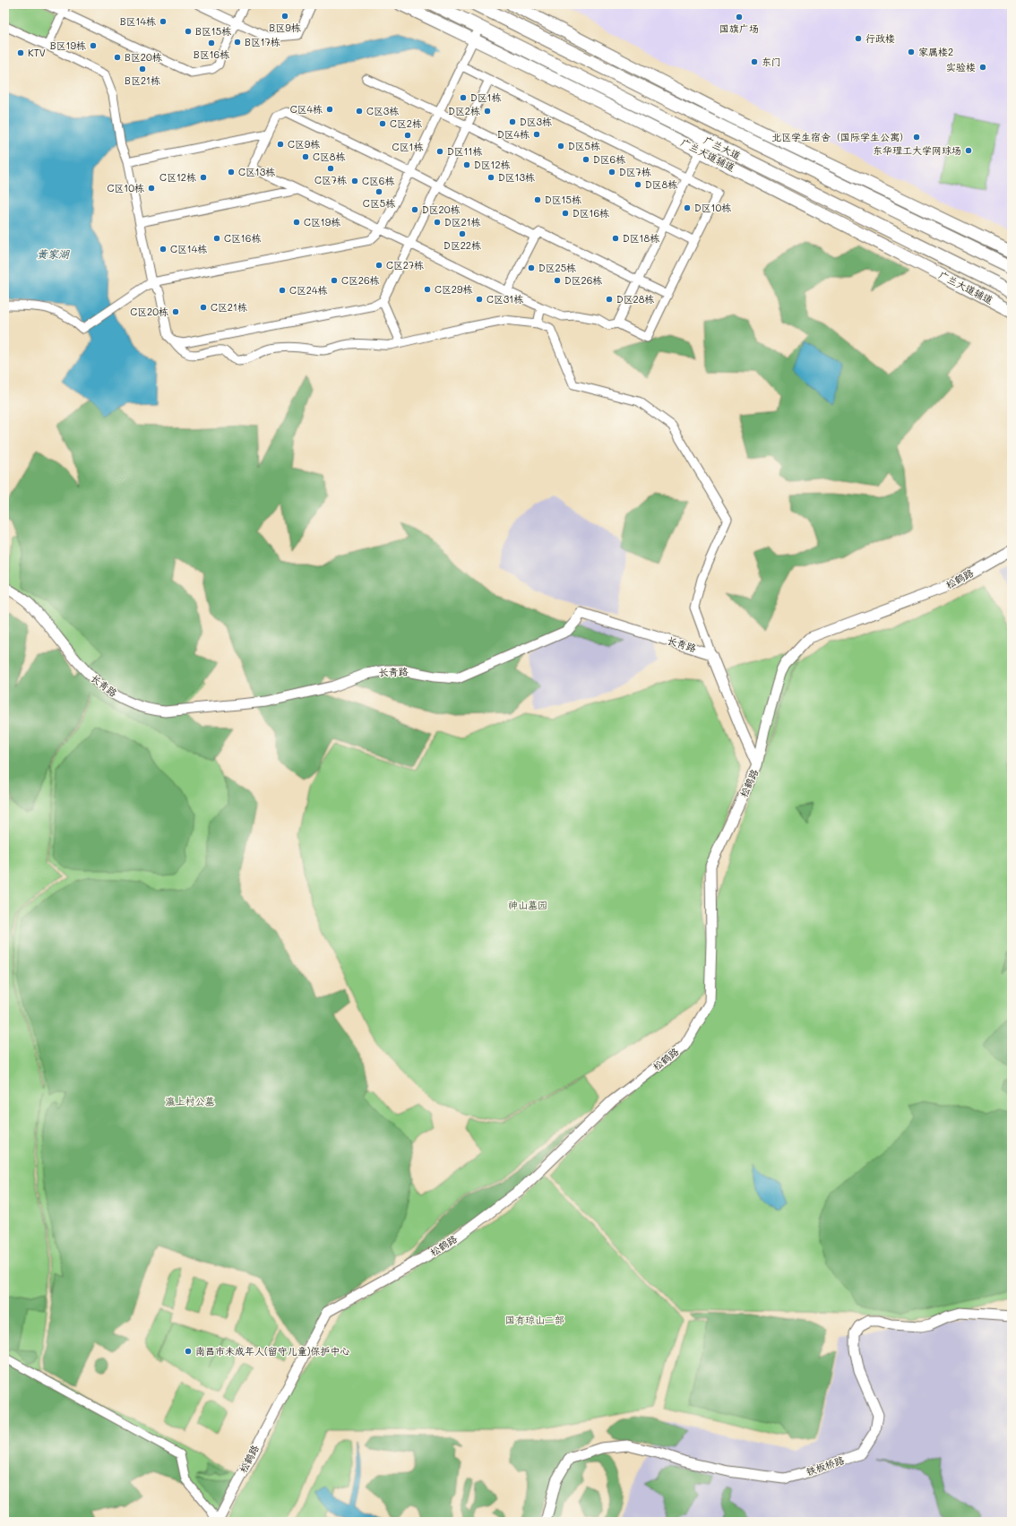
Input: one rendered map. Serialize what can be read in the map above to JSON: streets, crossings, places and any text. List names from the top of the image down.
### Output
{
  "streets": {
    "main road": ["广兰大道", "广兰大道辅道"],
    "street": ["松鹤路", "长青路", "铁板桥路"]
  },
  "crossings": [
    ["广兰大道", "广兰大道辅道"]
  ],
  "water": ["黄家湖"],
  "parks": ["神山墓园", "瀛上村公墓", "国有琼山二部"],
  "places": [
    "B区9栋",
    "国旗广场",
    "B区14栋",
    "B区15栋",
    "行政楼",
    "B区17栋",
    "B区16栋",
    "B区19栋",
    "家属楼2",
    "KTV",
    "B区20栋",
    "东门",
    "实验楼",
    "B区21栋",
    "D区1栋",
    "C区4栋",
    "C区3栋",
    "D区2栋",
    "D区3栋",
    "C区2栋",
    "D区4栋",
    "C区1栋",
    "北区学生宿舍（国际学生公寓）",
    "C区9栋",
    "D区5栋",
    "东华理工大学网球场",
    "D区11栋",
    "C区8栋",
    "D区6栋",
    "D区12栋",
    "C区7栋",
    "C区13栋",
    "D区7栋",
    "C区12栋",
    "D区13栋",
    "C区6栋",
    "D区8栋",
    "C区10栋",
    "C区5栋",
    "D区15栋",
    "D区10栋",
    "D区20栋",
    "D区16栋",
    "C区19栋",
    "D区21栋",
    "D区22栋",
    "C区16栋",
    "D区18栋",
    "C区14栋",
    "C区27栋",
    "D区25栋",
    "C区26栋",
    "D区26栋",
    "C区29栋",
    "C区24栋",
    "C区31栋",
    "D区28栋",
    "C区21栋",
    "C区20栋",
    "南昌市未成年人(留守儿童)保护中心"
  ]
}
